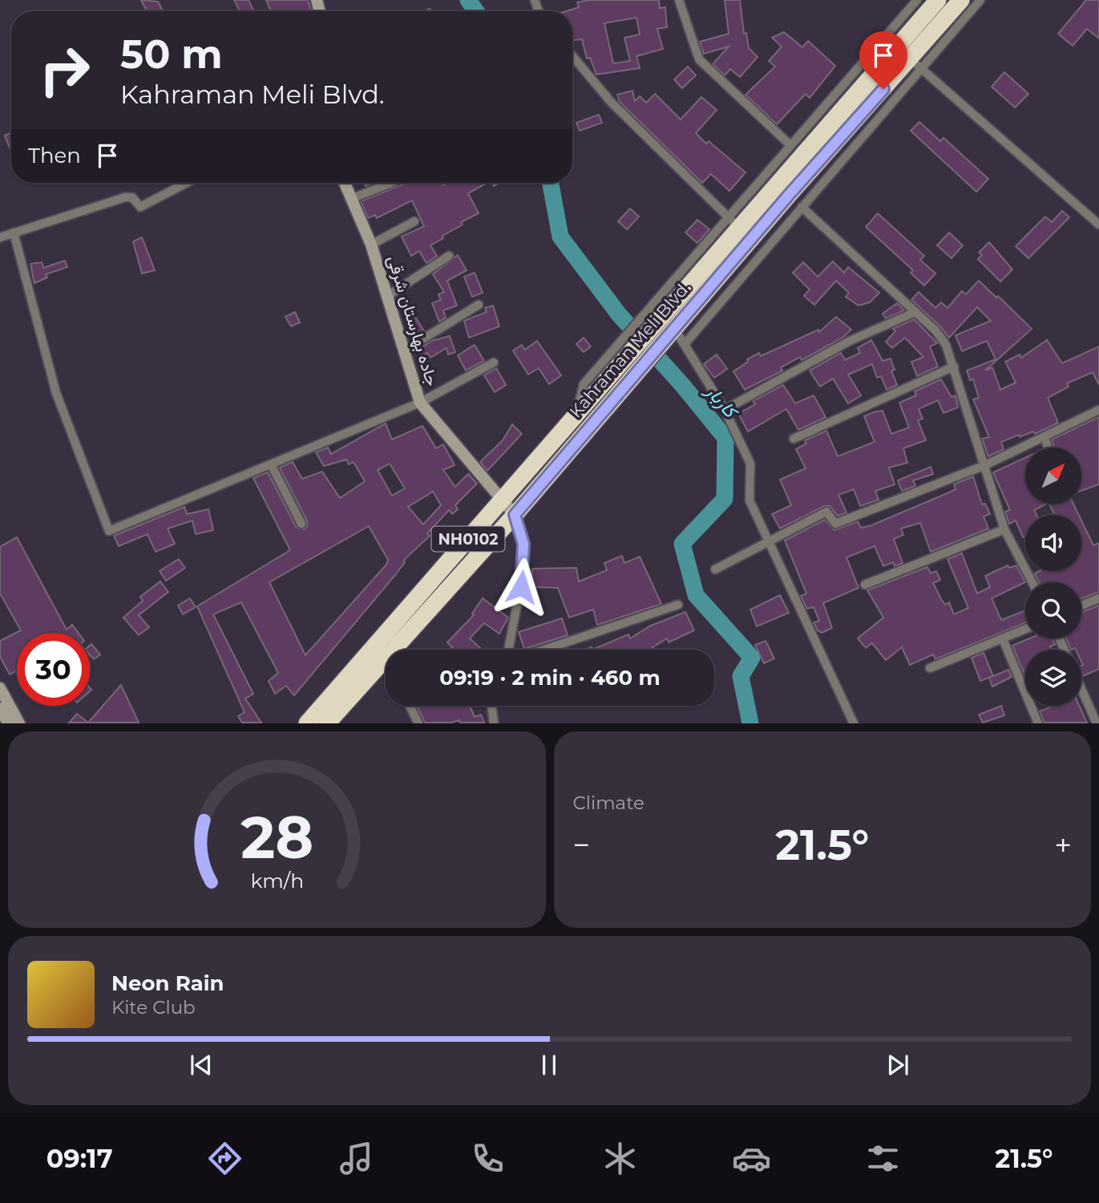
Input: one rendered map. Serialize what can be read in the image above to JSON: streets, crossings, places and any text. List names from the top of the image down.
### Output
{
  "streets": {
    "highway": ["Kahraman Meli Blvd.", "NH0102"],
    "street": ["جاده بهارستان شرقی"]
  },
  "crossings": [
    ["جاده بهارستان شرقی", "Kahraman Meli Blvd."]
  ],
  "water": ["کاربار"],
  "north": "top right",
  "page": {
    "turn": ["50 m", "Kahraman Meli Blvd."],
    "then": "Then",
    "limit": "30",
    "trip": "09:19 · 2 min · 460 m",
    "tile": "Climate",
    "heat": ["−", "21.5°", "+"],
    "song": ["Neon Rain", "Kite Club"],
    "tabs": ["09:17", "21.5°"],
    "gauge": ["28", "km/h"]
  }
}
